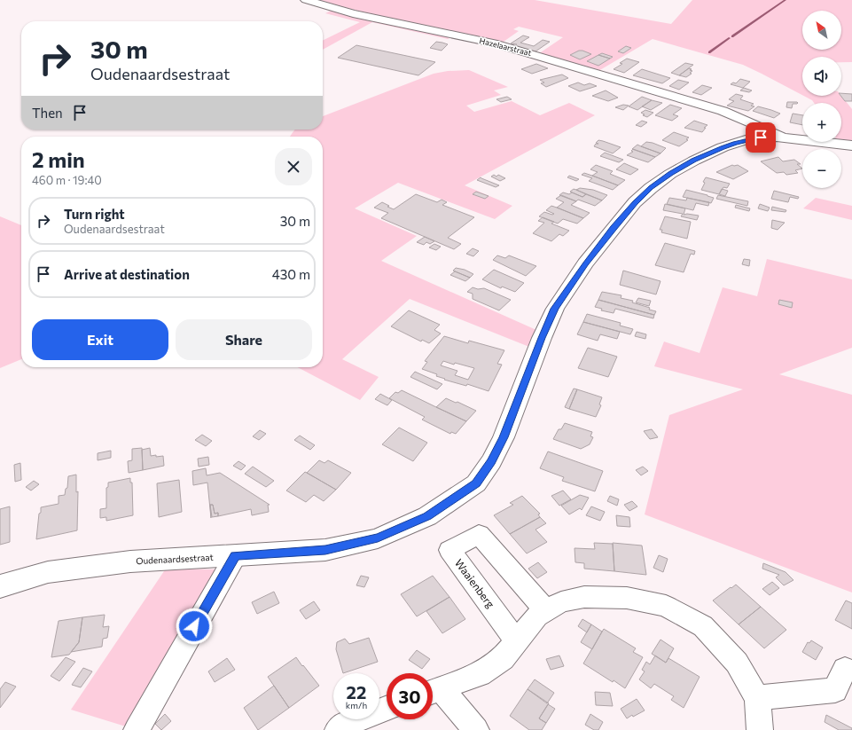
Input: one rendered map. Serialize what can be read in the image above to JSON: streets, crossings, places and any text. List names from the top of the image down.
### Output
{
  "streets": {
    "main road": ["Hazelaarstraat", "Oudenaardsestraat"],
    "street": ["Waaienberg"]
  },
  "crossings": [
    ["Hazelaarstraat", "Oudenaardsestraat"]
  ],
  "north": "top left",
  "page": {
    "map_buttons": ["+", "−"],
    "turn": ["30 m", "Oudenaardsestraat"],
    "then": "Then",
    "heading": ["2 min", "460 m · 19:40"],
    "list": [
      {
        "name": "Turn right",
        "note": "Oudenaardsestraat",
        "value": "30 m"
      },
      {
        "name": "Arrive at destination",
        "value": "430 m"
      }
    ],
    "buttons": ["Exit", "Share"],
    "speed": "22 km/h",
    "limit": "30"
  }
}
